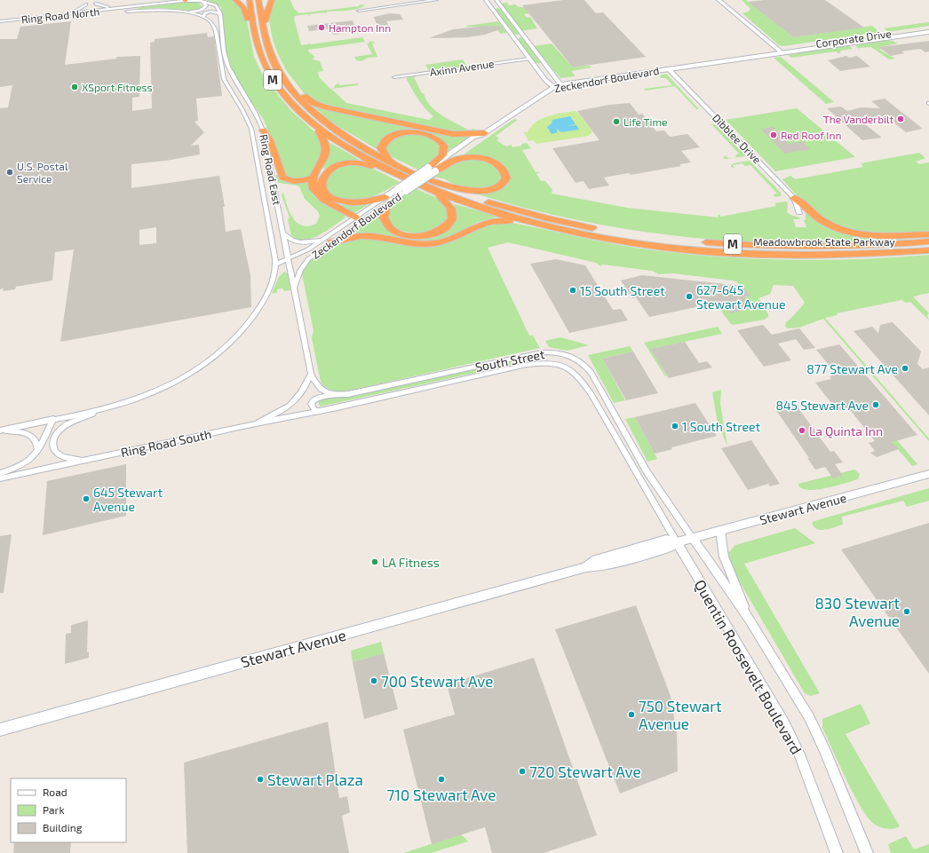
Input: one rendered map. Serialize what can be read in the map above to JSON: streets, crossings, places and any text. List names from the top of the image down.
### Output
{
  "streets": {
    "highway": ["M", "Meadowbrook State Parkway"],
    "main road": ["Corporate Drive", "Zeckendorf Boulevard", "Stewart Avenue"],
    "street": [
      "Ring Road North",
      "Axinn Avenue",
      "Dibblee Drive",
      "Ring Road East",
      "South Street",
      "Ring Road South",
      "Quentin Roosevelt Boulevard"
    ]
  },
  "crossings": [
    ["Corporate Drive", "Zeckendorf Boulevard"],
    ["Zeckendorf Boulevard", "Dibblee Drive"],
    ["Zeckendorf Boulevard", "Ring Road East"],
    ["Ring Road East", "South Street"],
    ["Ring Road East", "Ring Road South"],
    ["South Street", "Ring Road South"],
    ["South Street", "Stewart Avenue"],
    ["South Street", "Quentin Roosevelt Boulevard"],
    ["Stewart Avenue", "Quentin Roosevelt Boulevard"]
  ],
  "places": [
    "Hampton Inn",
    "XSport Fitness",
    "The Vanderbilt",
    "Life Time",
    "Red Roof Inn",
    "U.S. Postal Service",
    "15 South Street",
    "627-645 Stewart Avenue",
    "877 Stewart Ave",
    "845 Stewart Ave",
    "1 South Street",
    "La Quinta Inn",
    "645 Stewart Avenue",
    "LA Fitness",
    "830 Stewart Avenue",
    "700 Stewart Ave",
    "750 Stewart Avenue",
    "720 Stewart Ave",
    "Stewart Plaza",
    "710 Stewart Ave"
  ],
  "legend": ["Road", "Park", "Building"]
}
